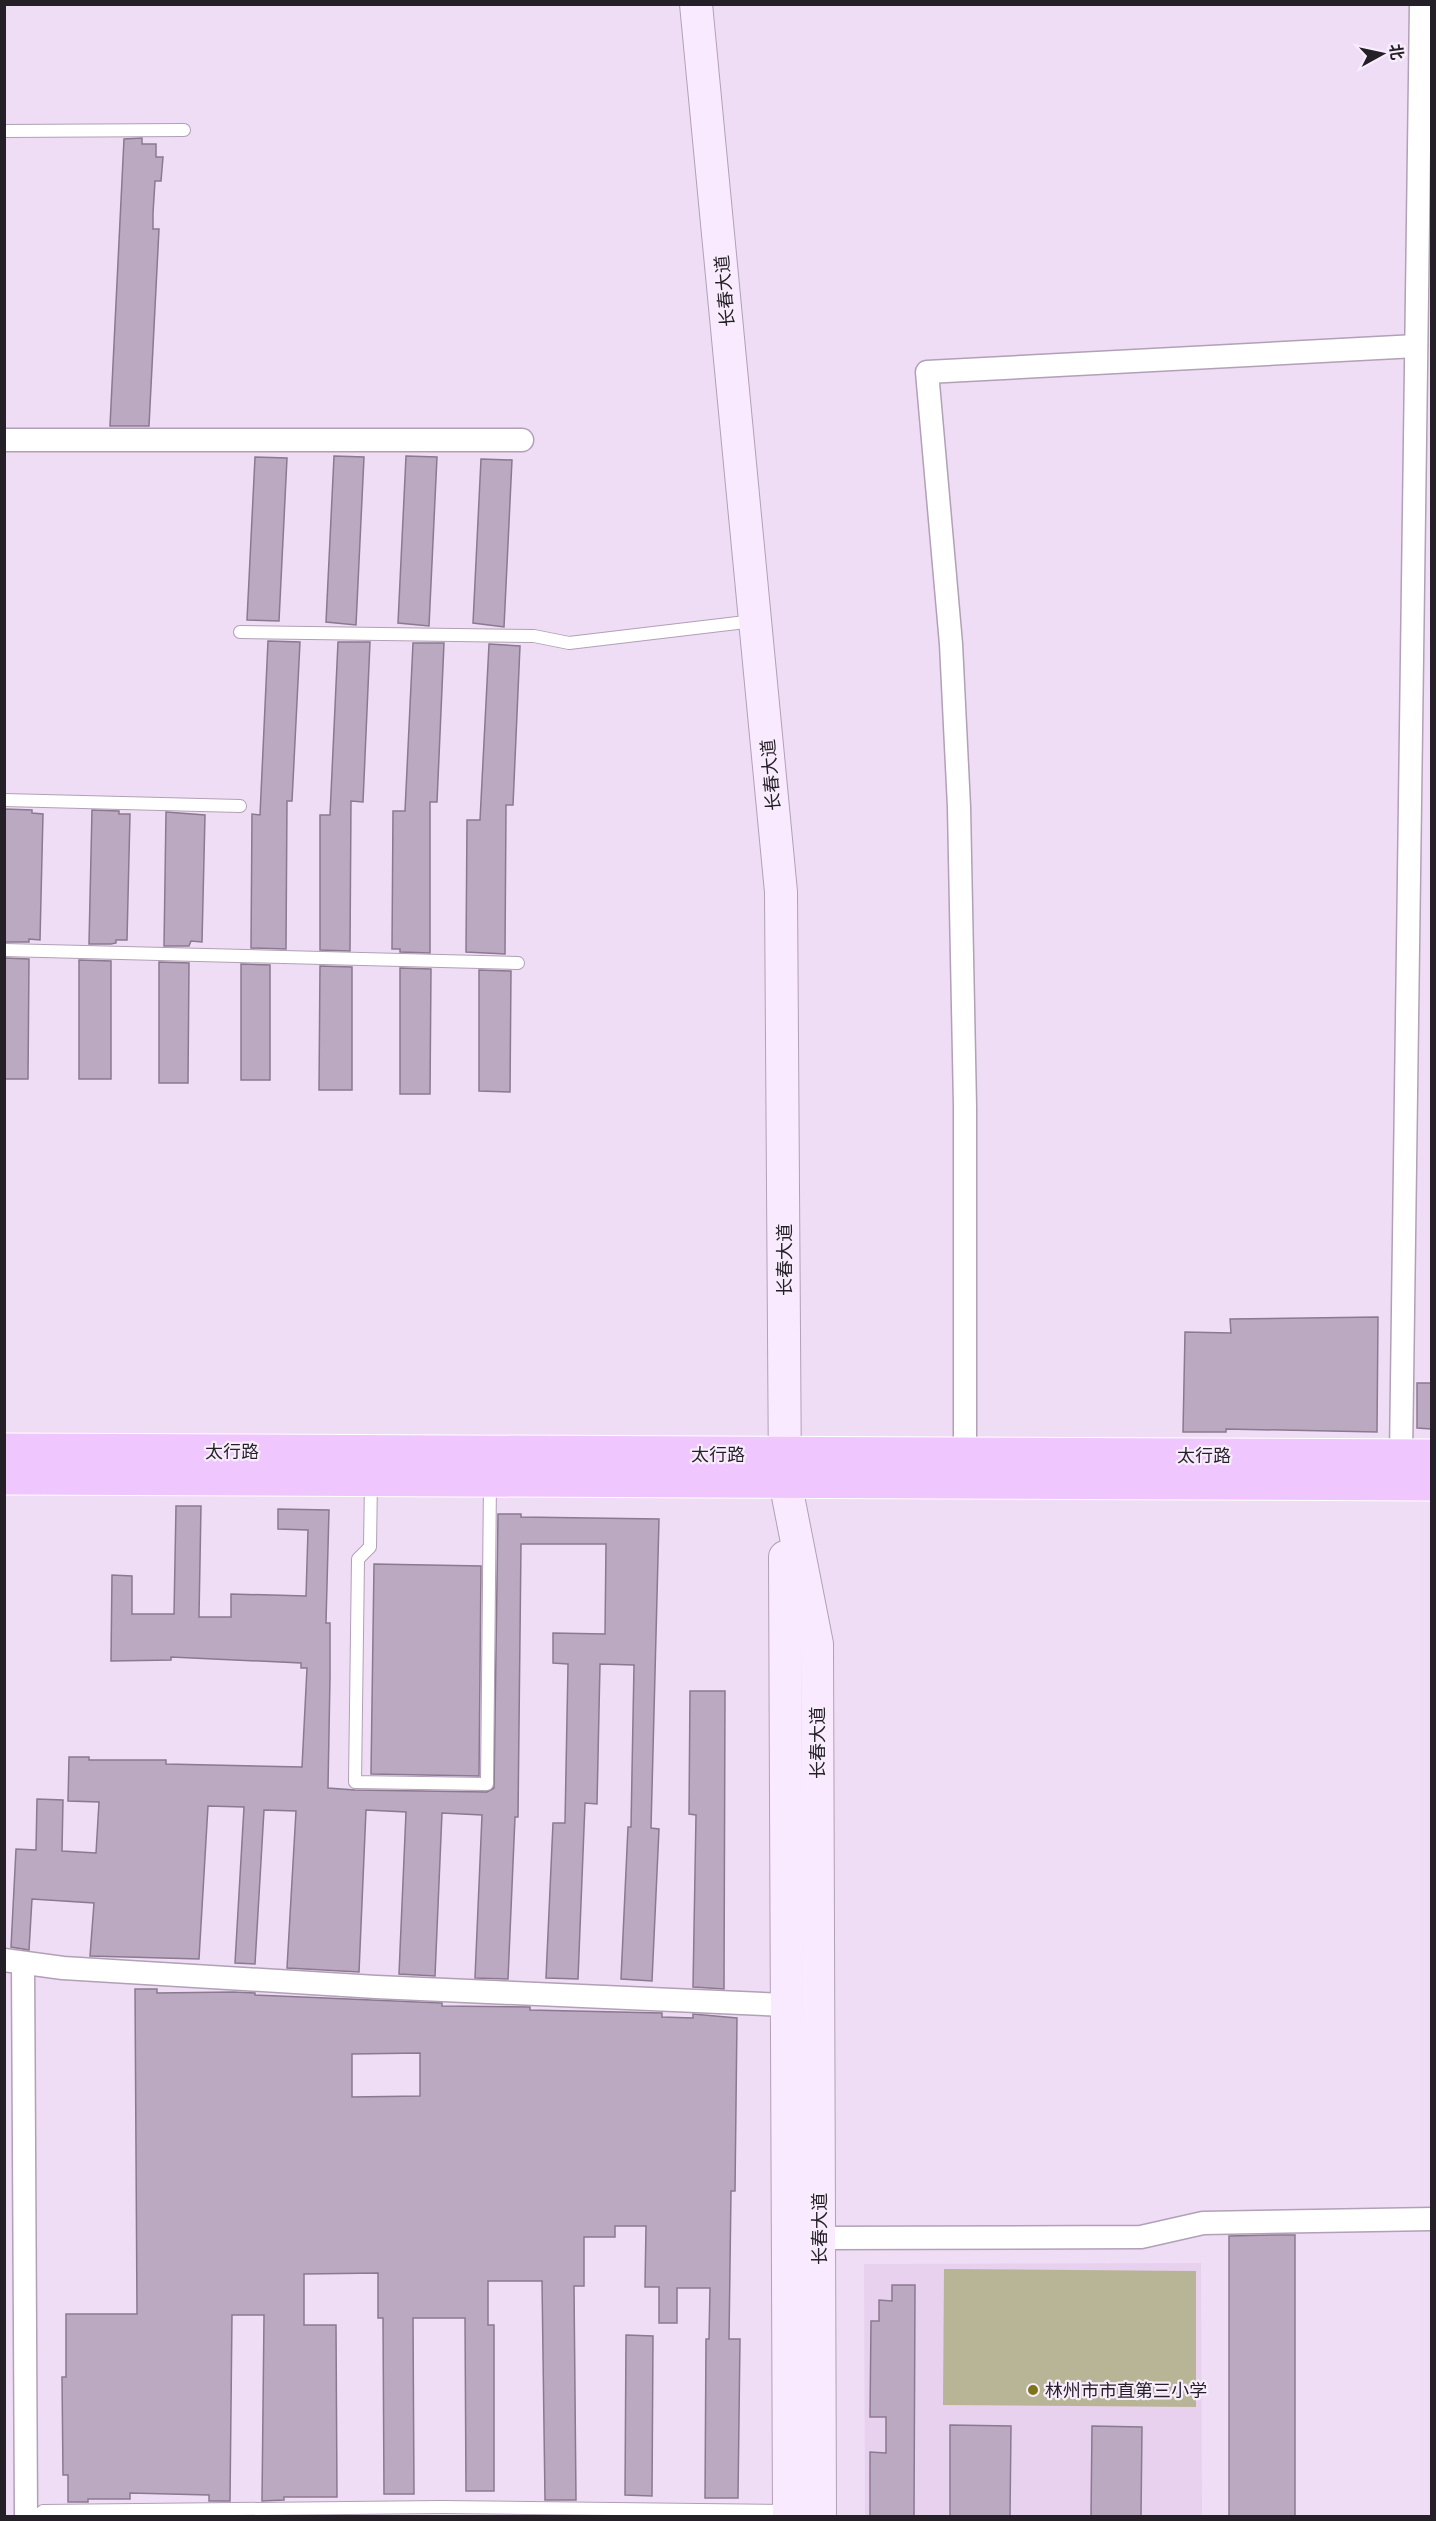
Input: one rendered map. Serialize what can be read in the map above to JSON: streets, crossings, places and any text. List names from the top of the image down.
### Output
{
  "streets": {
    "highway": ["太行路"],
    "main road": ["长春大道"]
  },
  "crossings": [
    ["长春大道", "太行路"]
  ],
  "places": ["林州市市直第三小学"],
  "north": "right"
}
